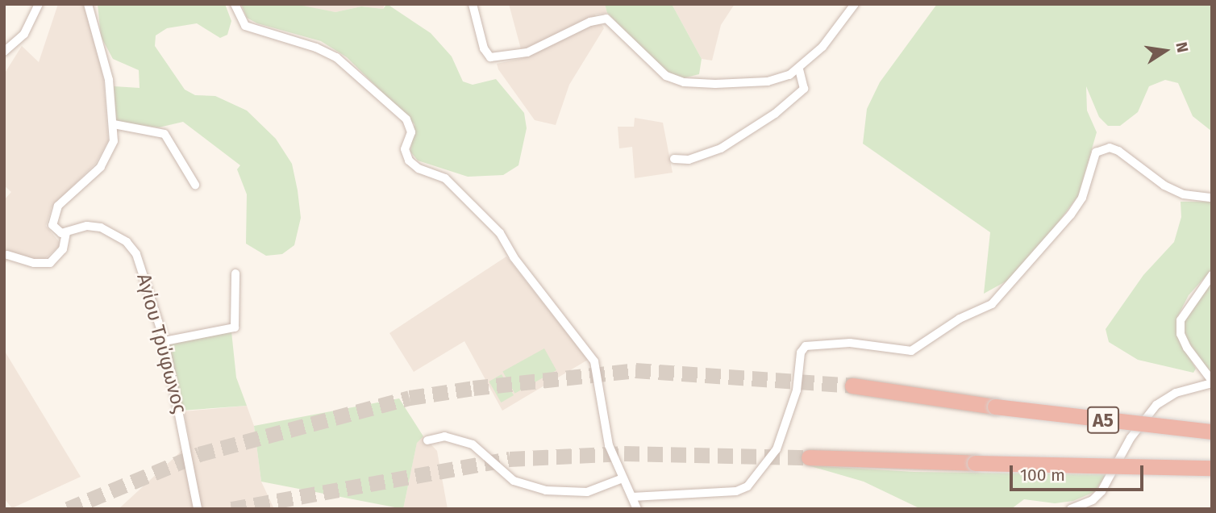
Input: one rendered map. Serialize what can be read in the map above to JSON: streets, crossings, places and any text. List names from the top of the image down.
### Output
{
  "streets": {
    "highway": ["Α5"],
    "street": ["Αγίου Τρύφωνος"]
  },
  "scale_bar": "100 m",
  "north": "right"
}
